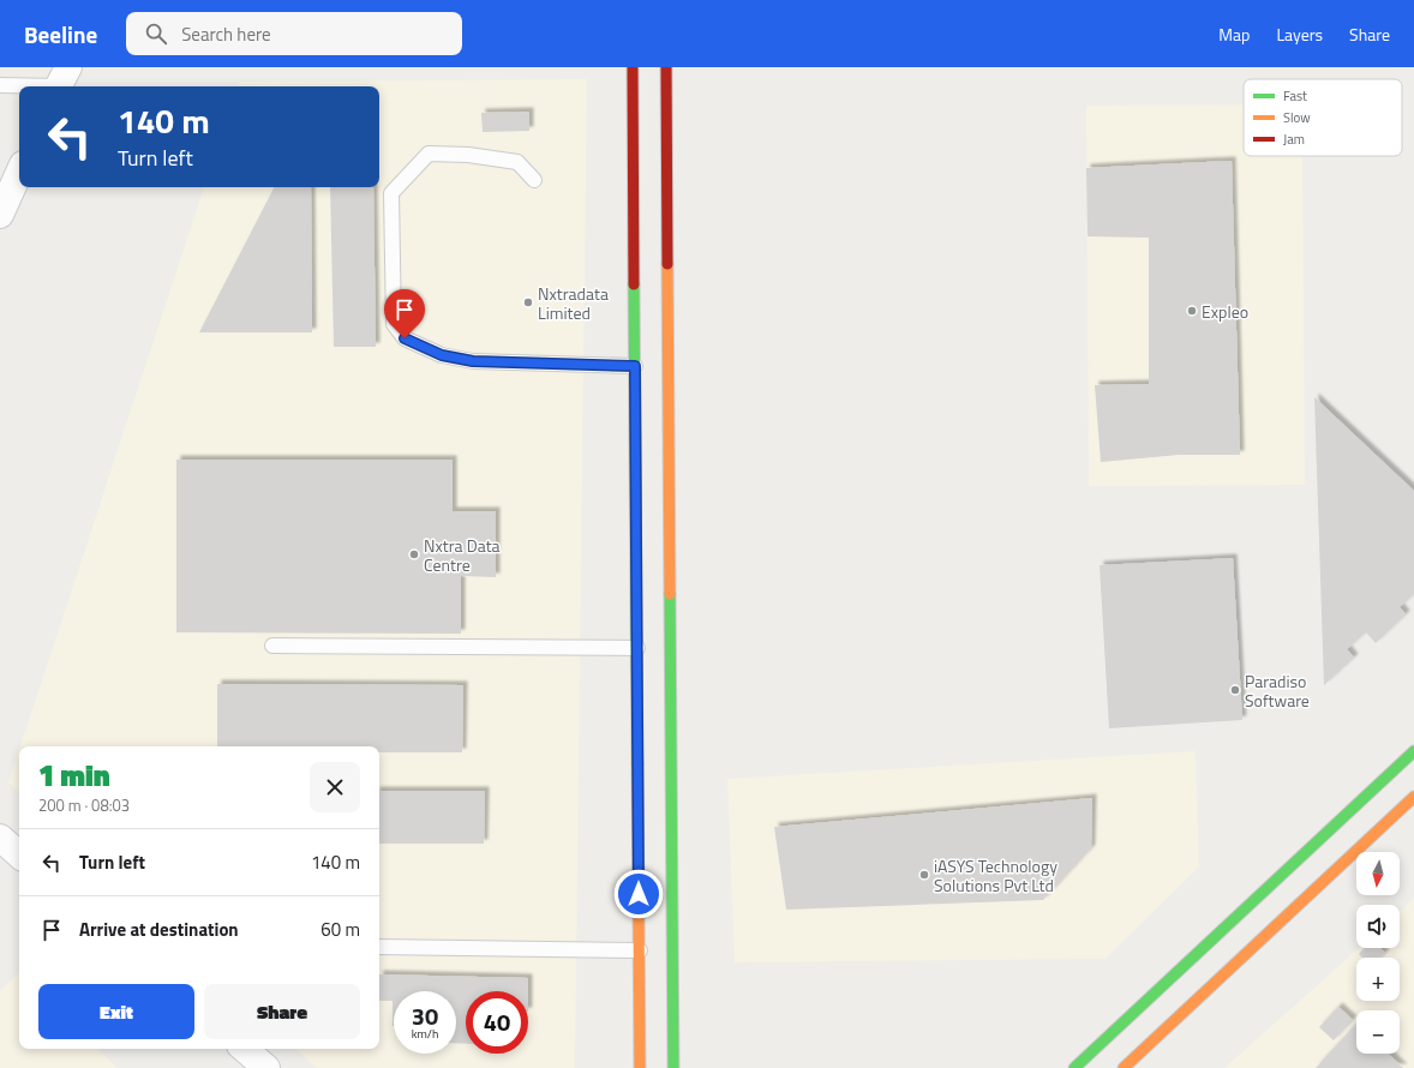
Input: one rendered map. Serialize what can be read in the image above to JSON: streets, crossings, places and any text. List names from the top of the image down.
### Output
{
  "places": [
    "Nxtradata Limited",
    "Expleo",
    "Nxtra Data Centre",
    "Paradiso Software",
    "iASYS Technology Solutions Pvt Ltd"
  ],
  "legend": ["Fast", "Slow", "Jam"],
  "north": "bottom",
  "page": {
    "header": "Beeline",
    "search": "Search here",
    "nav": ["Map", "Layers", "Share"],
    "turn": ["140 m", "Turn left"],
    "heading": ["1 min", "200 m · 08:03"],
    "list": [
      {
        "name": "Turn left",
        "value": "140 m"
      },
      {
        "name": "Arrive at destination",
        "value": "60 m"
      }
    ],
    "map_buttons": ["+", "−"],
    "buttons": ["Exit", "Share"],
    "speed": "30 km/h",
    "limit": "40"
  }
}
